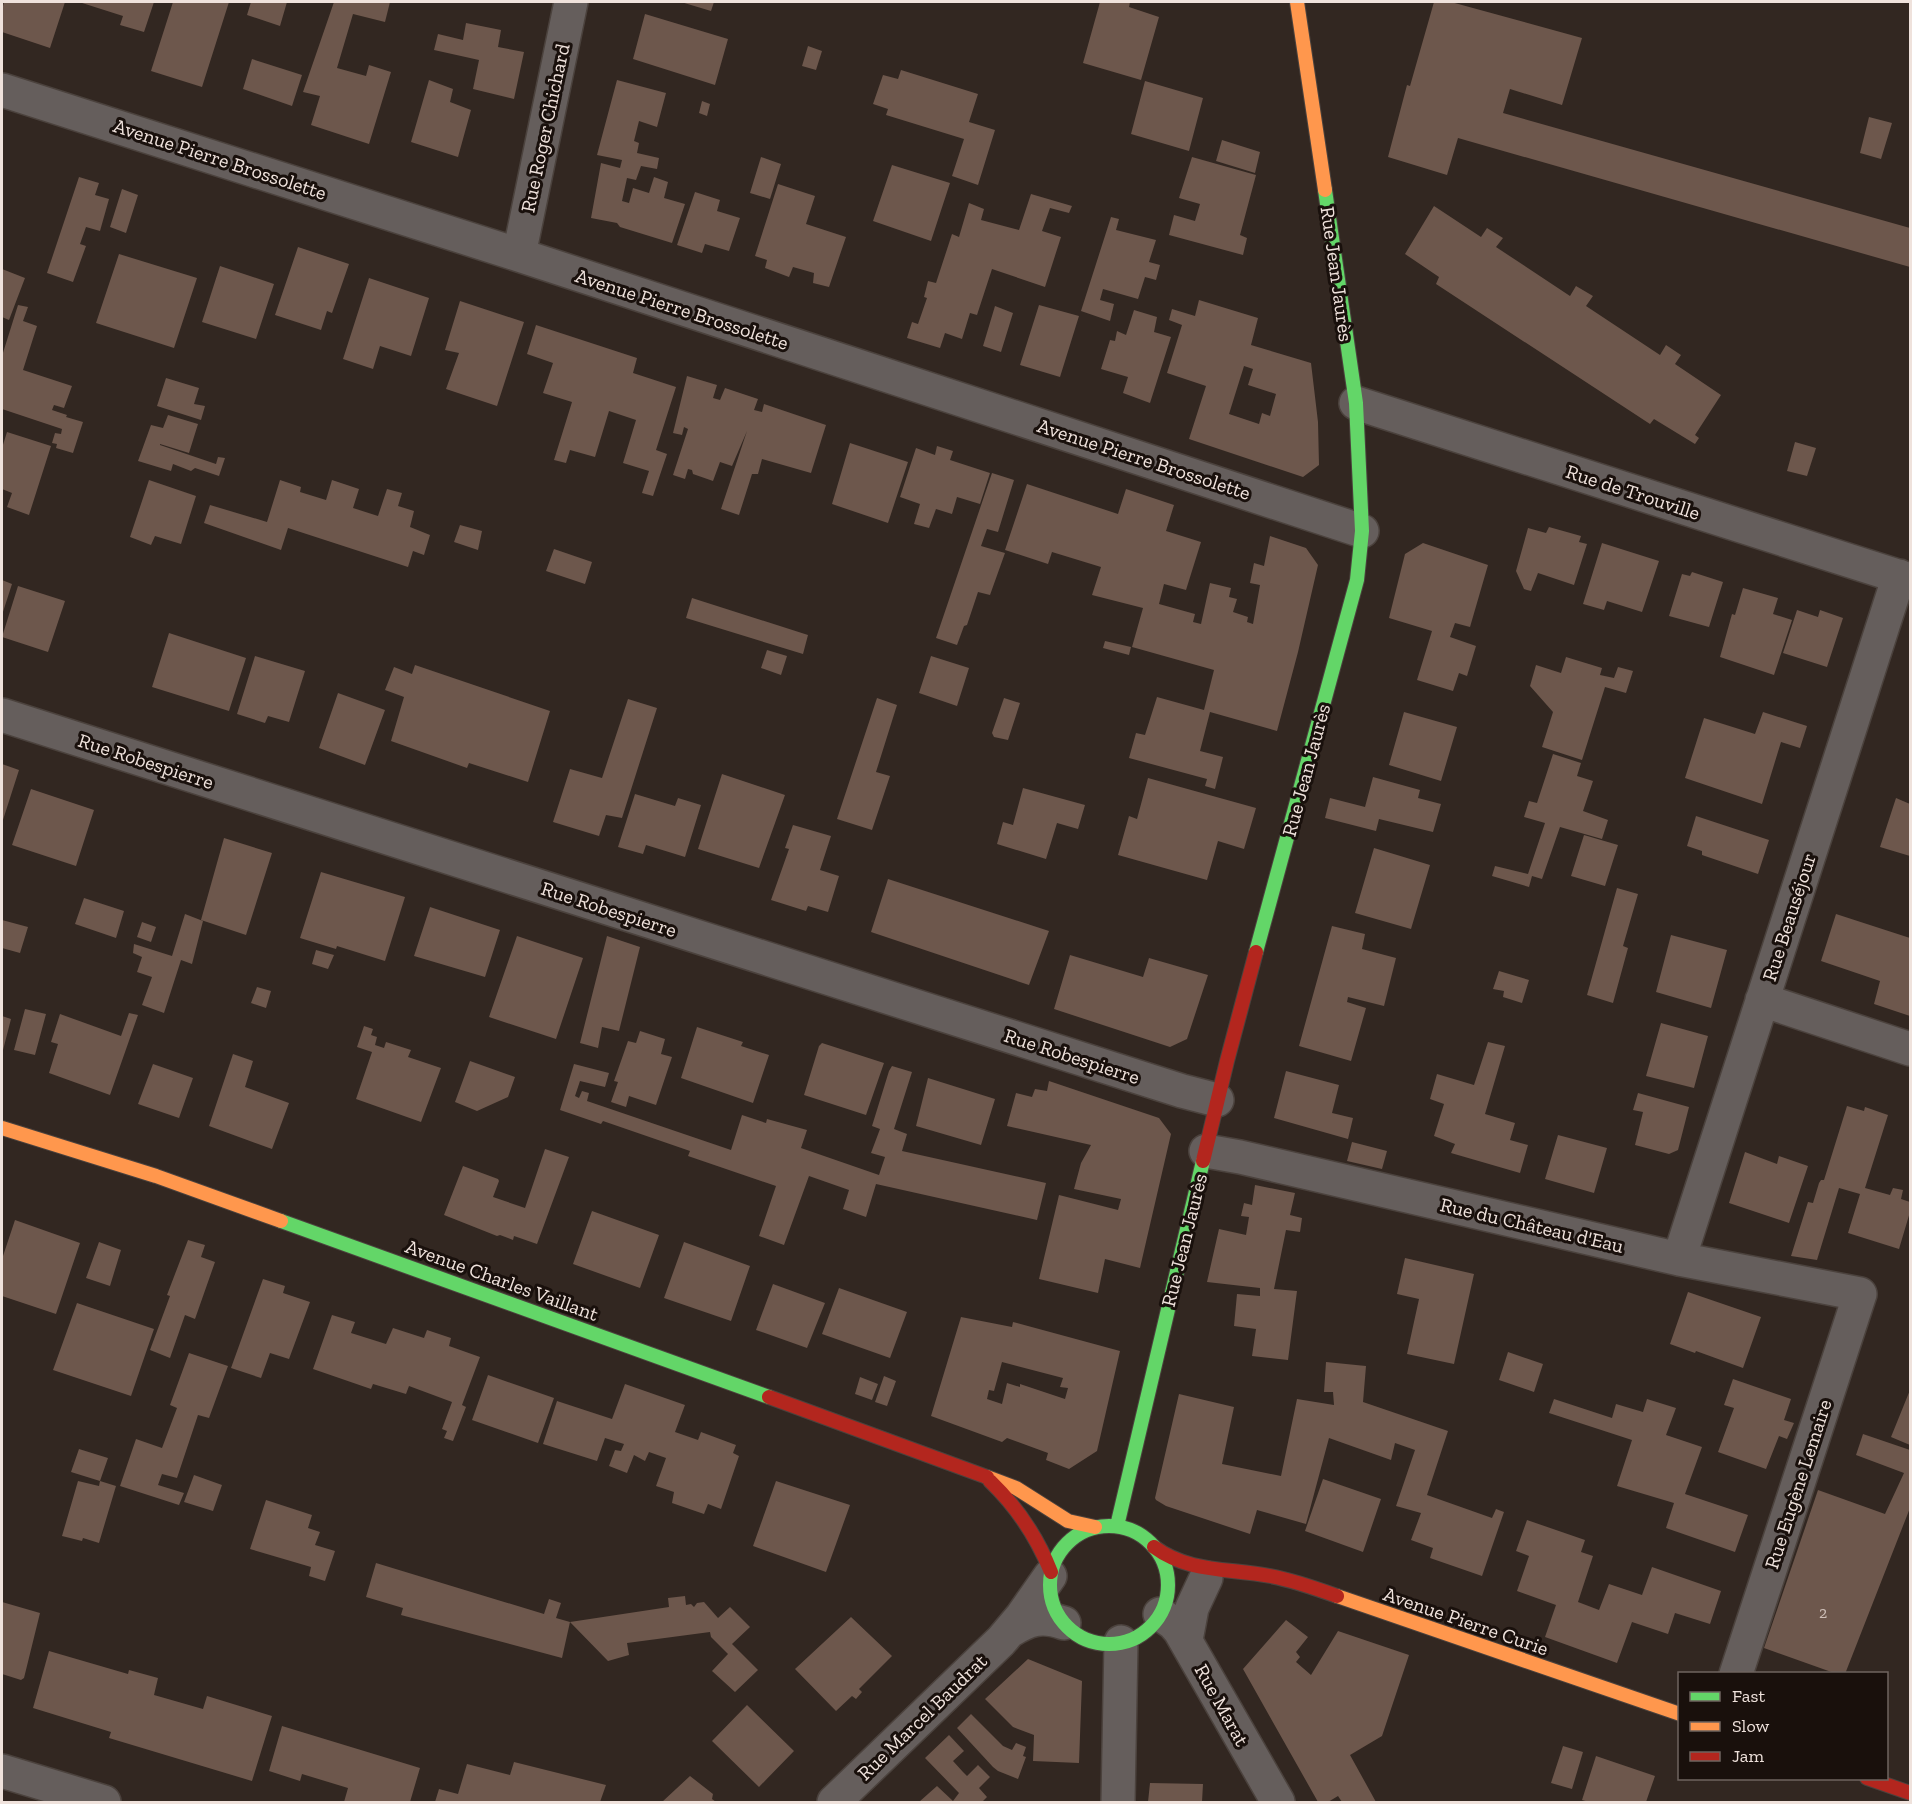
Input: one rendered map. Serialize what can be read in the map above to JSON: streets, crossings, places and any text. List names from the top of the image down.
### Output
{
  "streets": {
    "main road": ["Rue Jean Jaurès", "Avenue Charles Vaillant", "Avenue Pierre Curie"],
    "street": [
      "Rue Roger Chichard",
      "Avenue Pierre Brossolette",
      "Rue de Trouville",
      "Rue Robespierre",
      "Rue Beauséjour",
      "Rue du Château d'Eau",
      "Rue Eugène Lemaire",
      "Rue Marat",
      "Rue Marcel Baudrat"
    ]
  },
  "crossings": [
    ["Rue Roger Chichard", "Avenue Pierre Brossolette"],
    ["Avenue Pierre Brossolette", "Rue Jean Jaurès"],
    ["Rue Jean Jaurès", "Rue de Trouville"],
    ["Rue Jean Jaurès", "Rue Robespierre"],
    ["Rue Jean Jaurès", "Rue du Château d'Eau"],
    ["Rue Jean Jaurès", "Avenue Charles Vaillant"],
    ["Rue Jean Jaurès", "Avenue Pierre Curie"],
    ["Rue Jean Jaurès", "Rue Marat"],
    ["Rue Jean Jaurès", "Rue Marcel Baudrat"],
    ["Rue de Trouville", "Rue Beauséjour"],
    ["Rue Beauséjour", "Rue du Château d'Eau"],
    ["Rue du Château d'Eau", "Rue Eugène Lemaire"],
    ["Avenue Charles Vaillant", "Avenue Pierre Curie"],
    ["Avenue Charles Vaillant", "Rue Marat"],
    ["Avenue Charles Vaillant", "Rue Marcel Baudrat"],
    ["Avenue Pierre Curie", "Rue Marat"],
    ["Avenue Pierre Curie", "Rue Marcel Baudrat"],
    ["Rue Marat", "Rue Marcel Baudrat"]
  ],
  "house_numbers": ["2"],
  "legend": ["Fast", "Slow", "Jam"]
}
